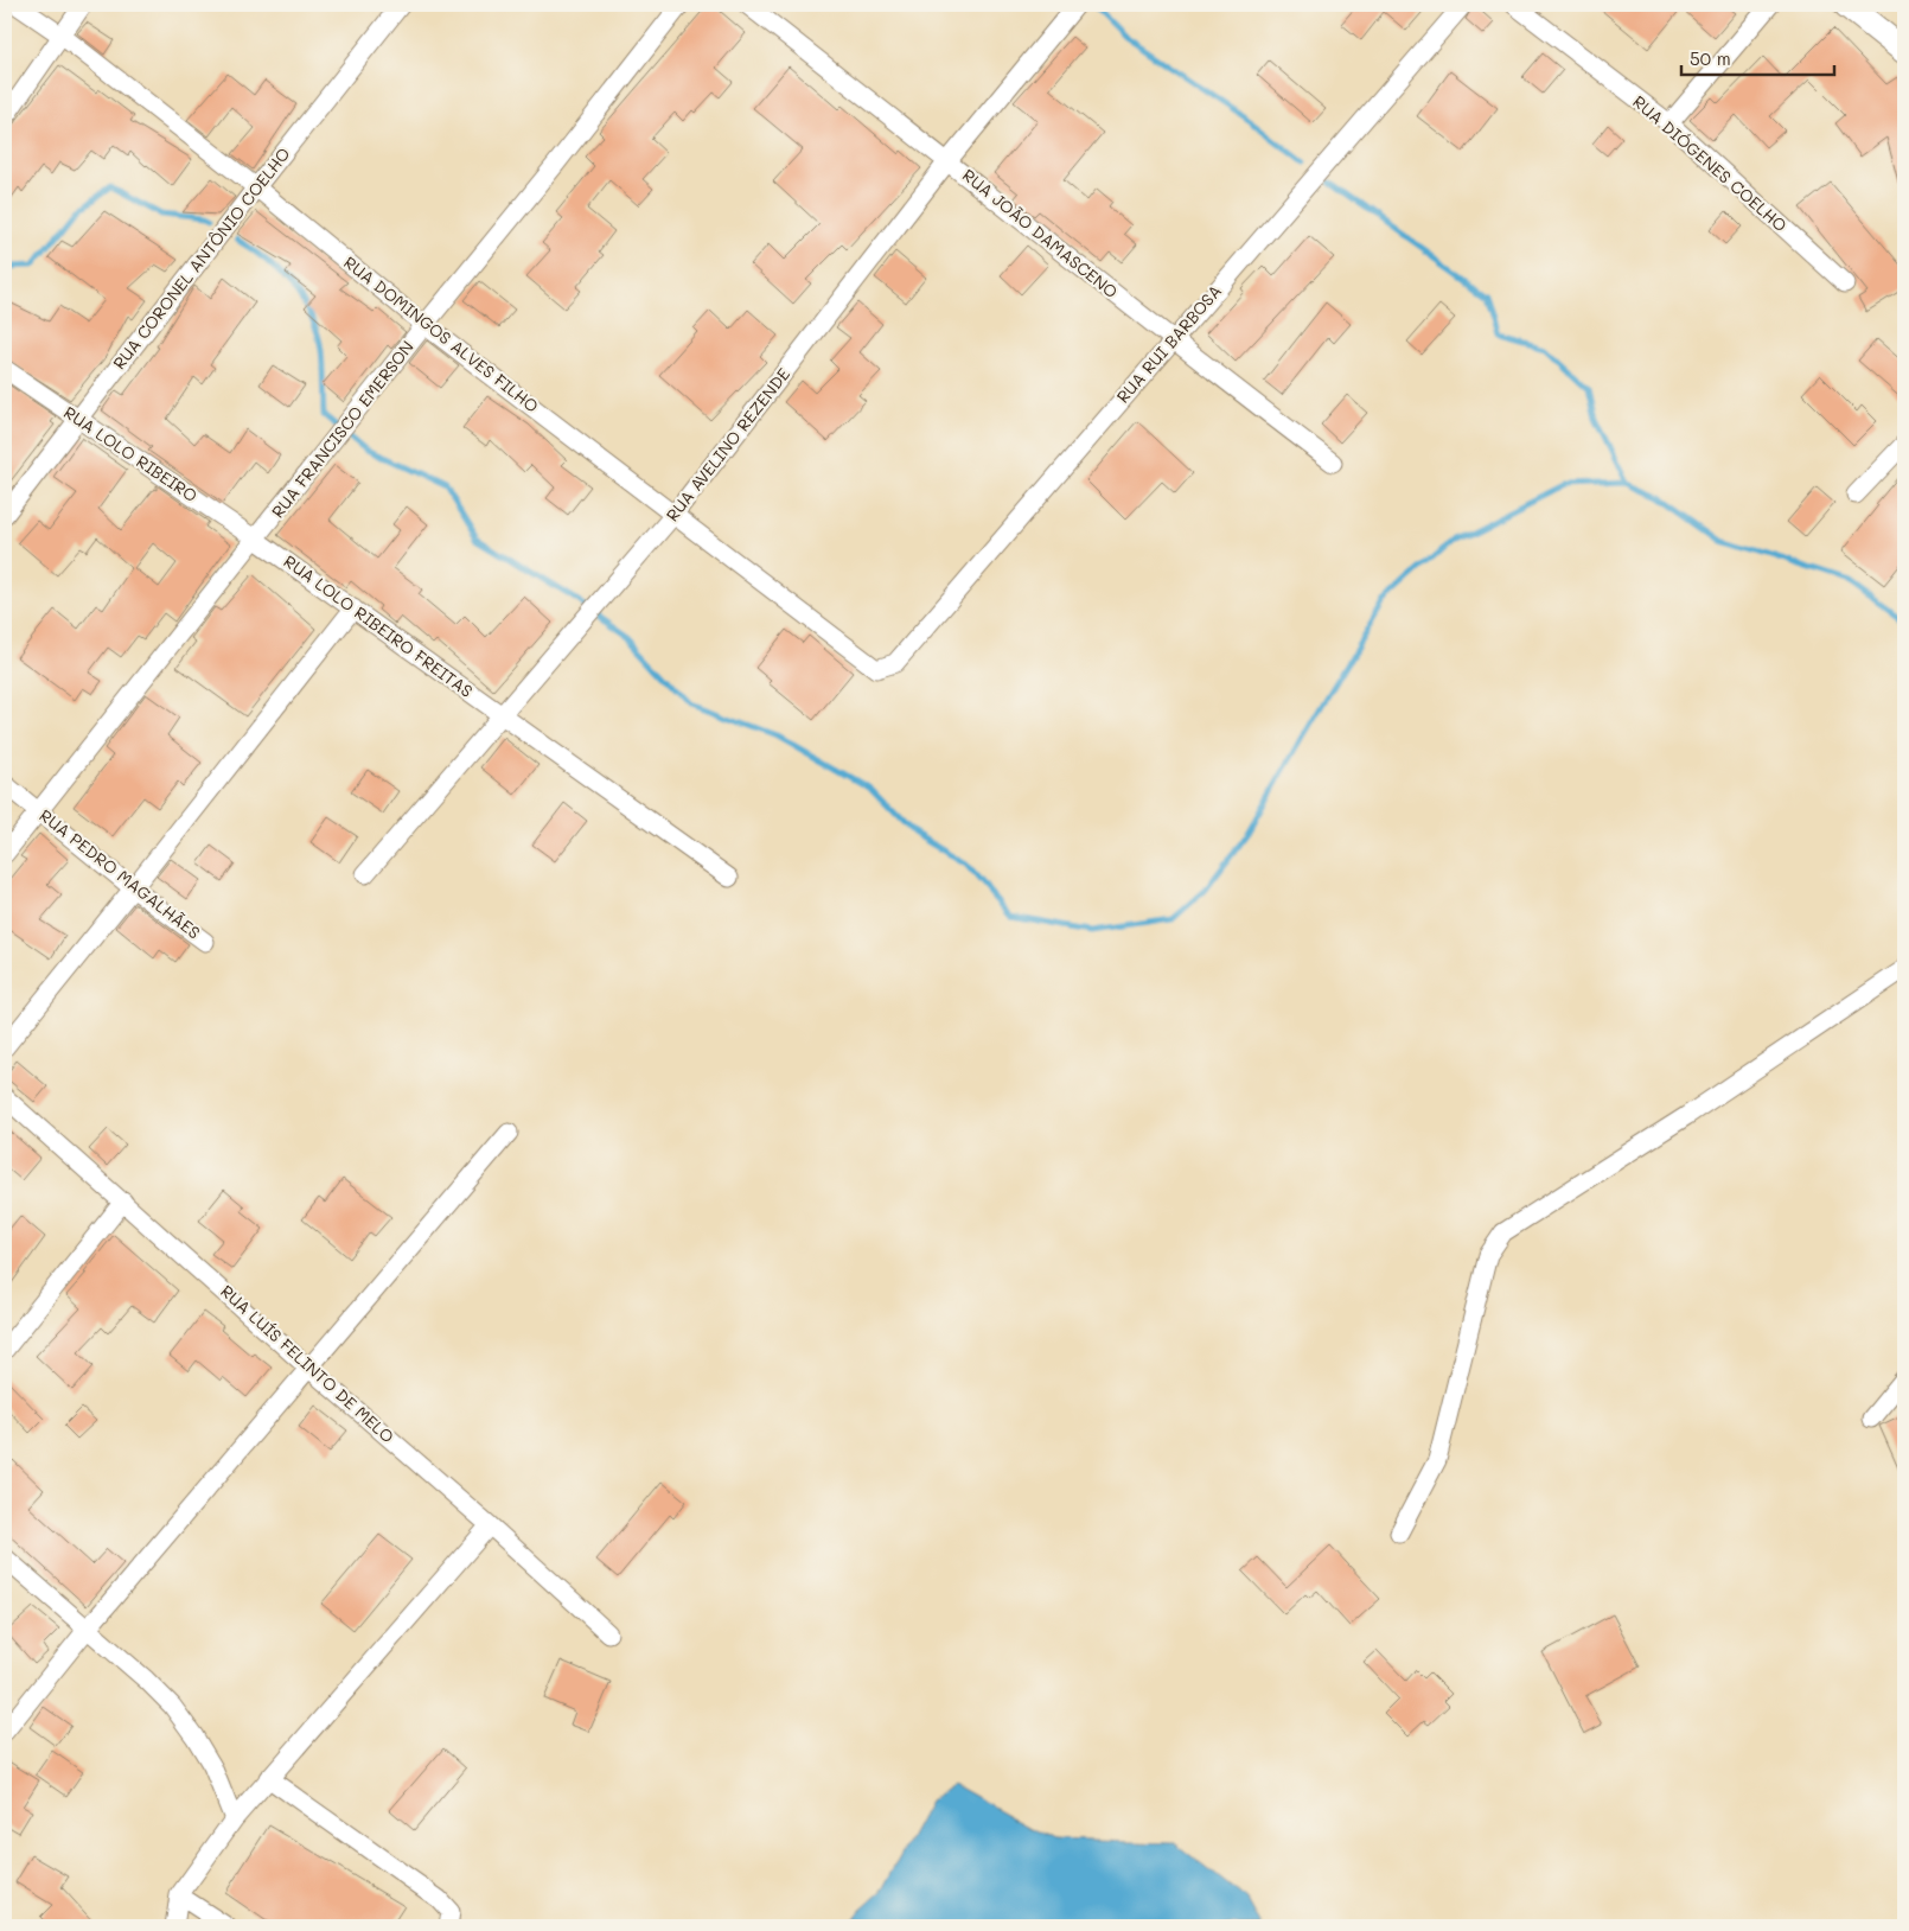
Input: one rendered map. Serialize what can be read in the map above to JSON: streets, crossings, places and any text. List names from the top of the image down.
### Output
{
  "streets": {
    "street": [
      "RUA DIÓGENES COELHO",
      "RUA JOÃO DAMASCENO",
      "RUA CORONEL ANTÔNIO COELHO",
      "RUA DOMINGOS ALVES FILHO",
      "RUA RUI BARBOSA",
      "RUA FRANCISCO EMERSON",
      "RUA AVELINO REZENDE",
      "RUA LOLO RIBEIRO",
      "RUA LOLO RIBEIRO FREITAS",
      "RUA PEDRO MAGALHÃES",
      "RUA LUÍS FELINTO DE MELO"
    ]
  },
  "crossings": [
    ["RUA JOÃO DAMASCENO", "RUA RUI BARBOSA"],
    ["RUA JOÃO DAMASCENO", "RUA AVELINO REZENDE"],
    ["RUA CORONEL ANTÔNIO COELHO", "RUA DOMINGOS ALVES FILHO"],
    ["RUA CORONEL ANTÔNIO COELHO", "RUA LOLO RIBEIRO"],
    ["RUA DOMINGOS ALVES FILHO", "RUA RUI BARBOSA"],
    ["RUA DOMINGOS ALVES FILHO", "RUA FRANCISCO EMERSON"],
    ["RUA DOMINGOS ALVES FILHO", "RUA AVELINO REZENDE"],
    ["RUA FRANCISCO EMERSON", "RUA LOLO RIBEIRO"],
    ["RUA FRANCISCO EMERSON", "RUA LOLO RIBEIRO FREITAS"],
    ["RUA FRANCISCO EMERSON", "RUA PEDRO MAGALHÃES"],
    ["RUA AVELINO REZENDE", "RUA LOLO RIBEIRO FREITAS"],
    ["RUA LOLO RIBEIRO", "RUA LOLO RIBEIRO FREITAS"]
  ],
  "scale_bar": "50 m"
}
